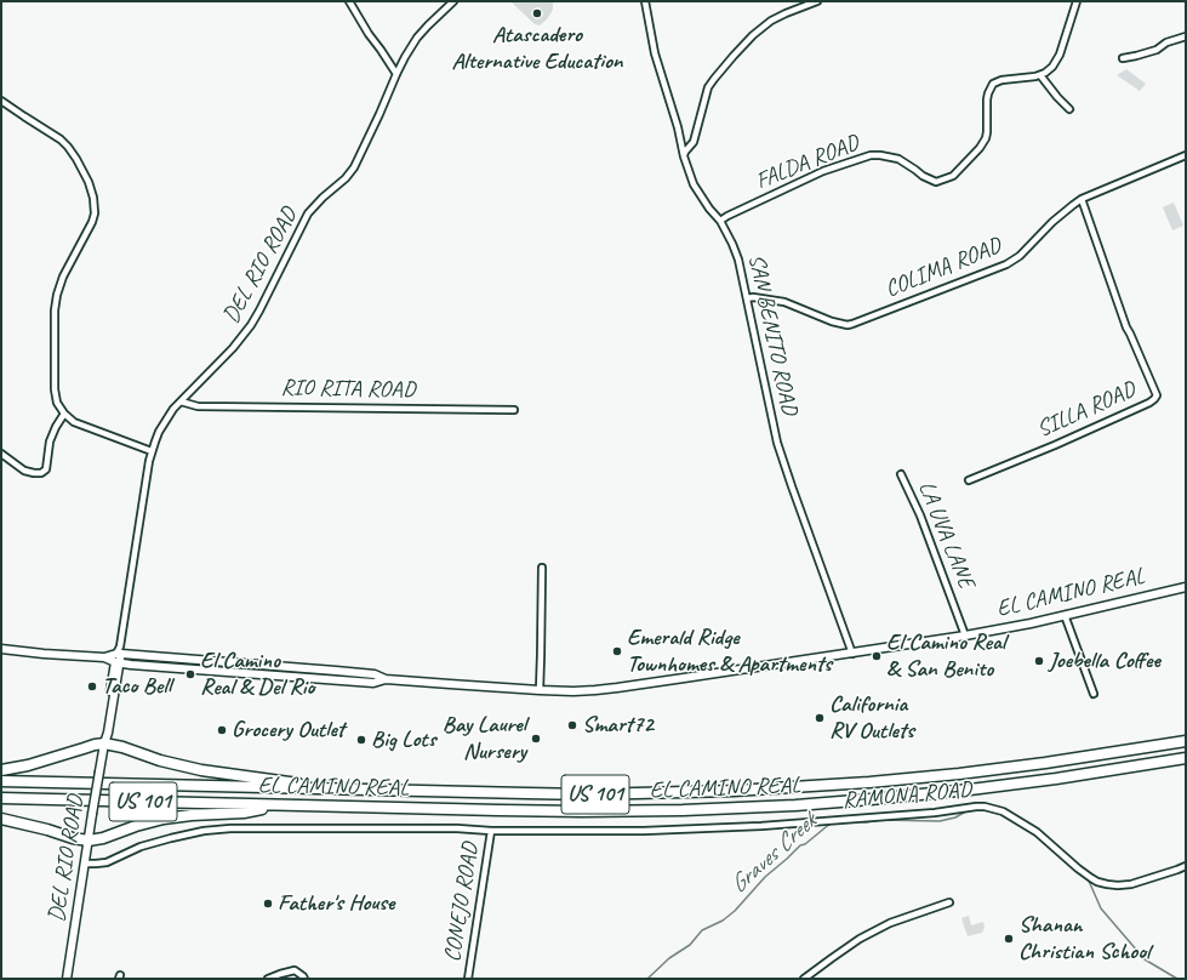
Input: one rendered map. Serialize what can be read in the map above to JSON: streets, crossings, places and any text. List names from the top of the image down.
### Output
{
  "streets": {
    "highway": ["EL CAMINO REAL", "US 101"],
    "main road": ["DEL RIO ROAD"],
    "street": [
      "FALDA ROAD",
      "COLIMA ROAD",
      "SAN BENITO ROAD",
      "RIO RITA ROAD",
      "SILLA ROAD",
      "LA UVA LANE",
      "RAMONA ROAD",
      "CONEJO ROAD"
    ]
  },
  "crossings": [
    ["FALDA ROAD", "SAN BENITO ROAD"],
    ["DEL RIO ROAD", "RIO RITA ROAD"],
    ["DEL RIO ROAD", "EL CAMINO REAL"],
    ["DEL RIO ROAD", "RAMONA ROAD"],
    ["COLIMA ROAD", "SAN BENITO ROAD"],
    ["COLIMA ROAD", "SILLA ROAD"],
    ["SAN BENITO ROAD", "EL CAMINO REAL"],
    ["LA UVA LANE", "EL CAMINO REAL"],
    ["RAMONA ROAD", "CONEJO ROAD"]
  ],
  "water": ["Graves Creek"],
  "places": [
    "Atascadero Alternative Education",
    "Emerald Ridge Townhomes & Apartments",
    "El Camino Real & San Benito",
    "Joebella Coffee",
    "El Camino Real & Del Rio",
    "Taco Bell",
    "California RV Outlets",
    "Smart72",
    "Grocery Outlet",
    "Bay Laurel Nursery",
    "Big Lots",
    "Father's House",
    "Shanan Christian School"
  ]
}
